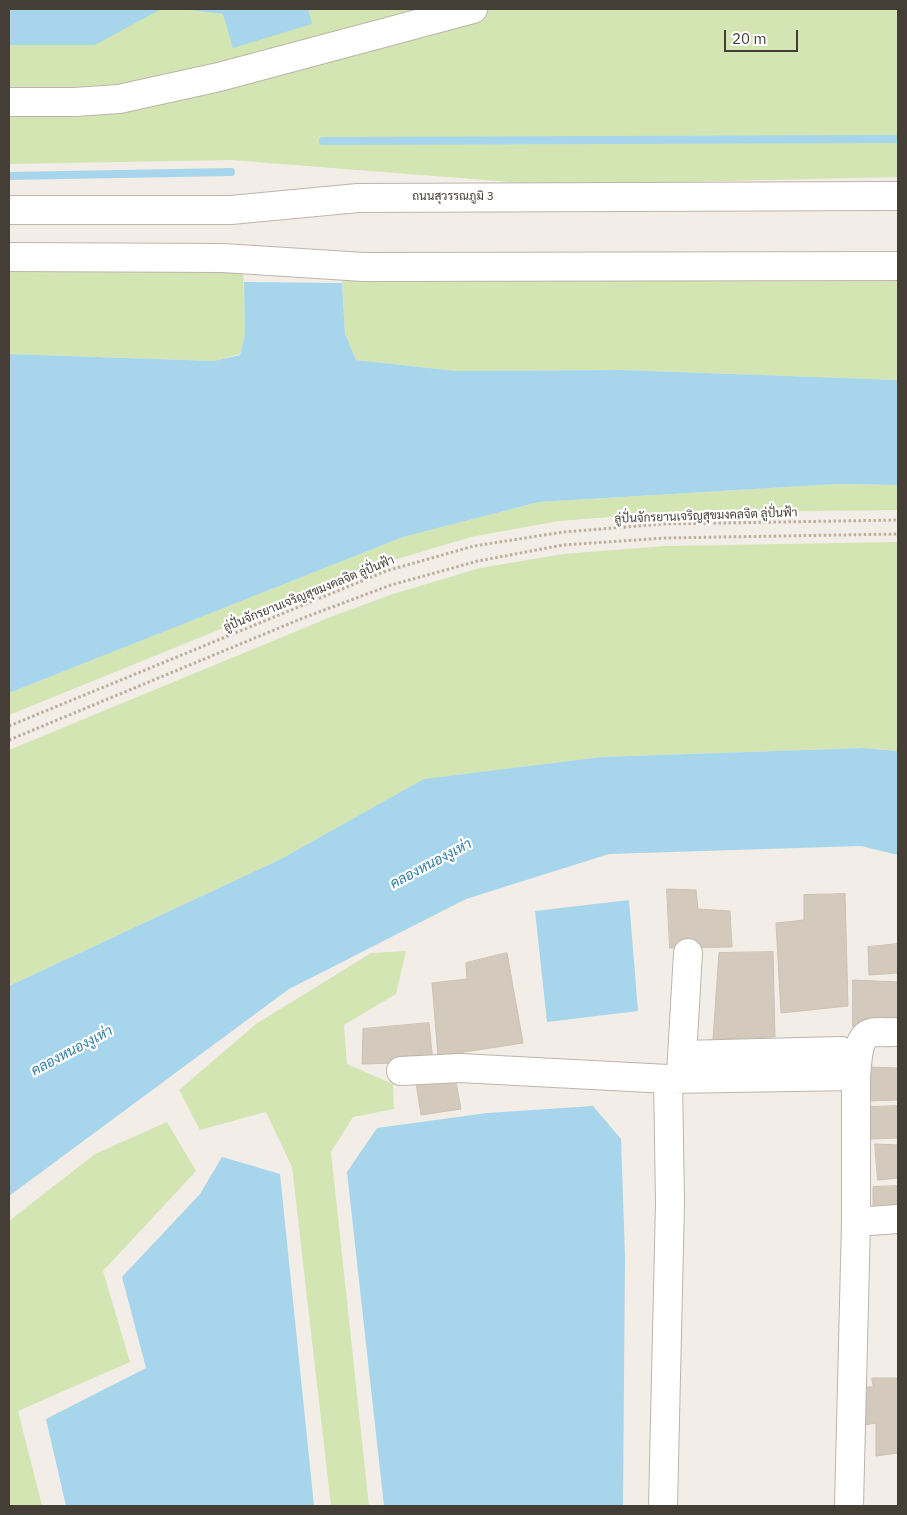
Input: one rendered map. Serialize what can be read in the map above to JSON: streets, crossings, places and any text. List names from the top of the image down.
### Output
{
  "streets": {
    "street": ["ถนนสุวรรณภูมิ 3"],
    "path": ["ลู่ปั่นจักรยานเจริญสุขมงคลจิต ลู่ปั่นฟ้า"]
  },
  "water": ["คลองหนองงูเห่า"],
  "scale_bar": "20 m"
}
